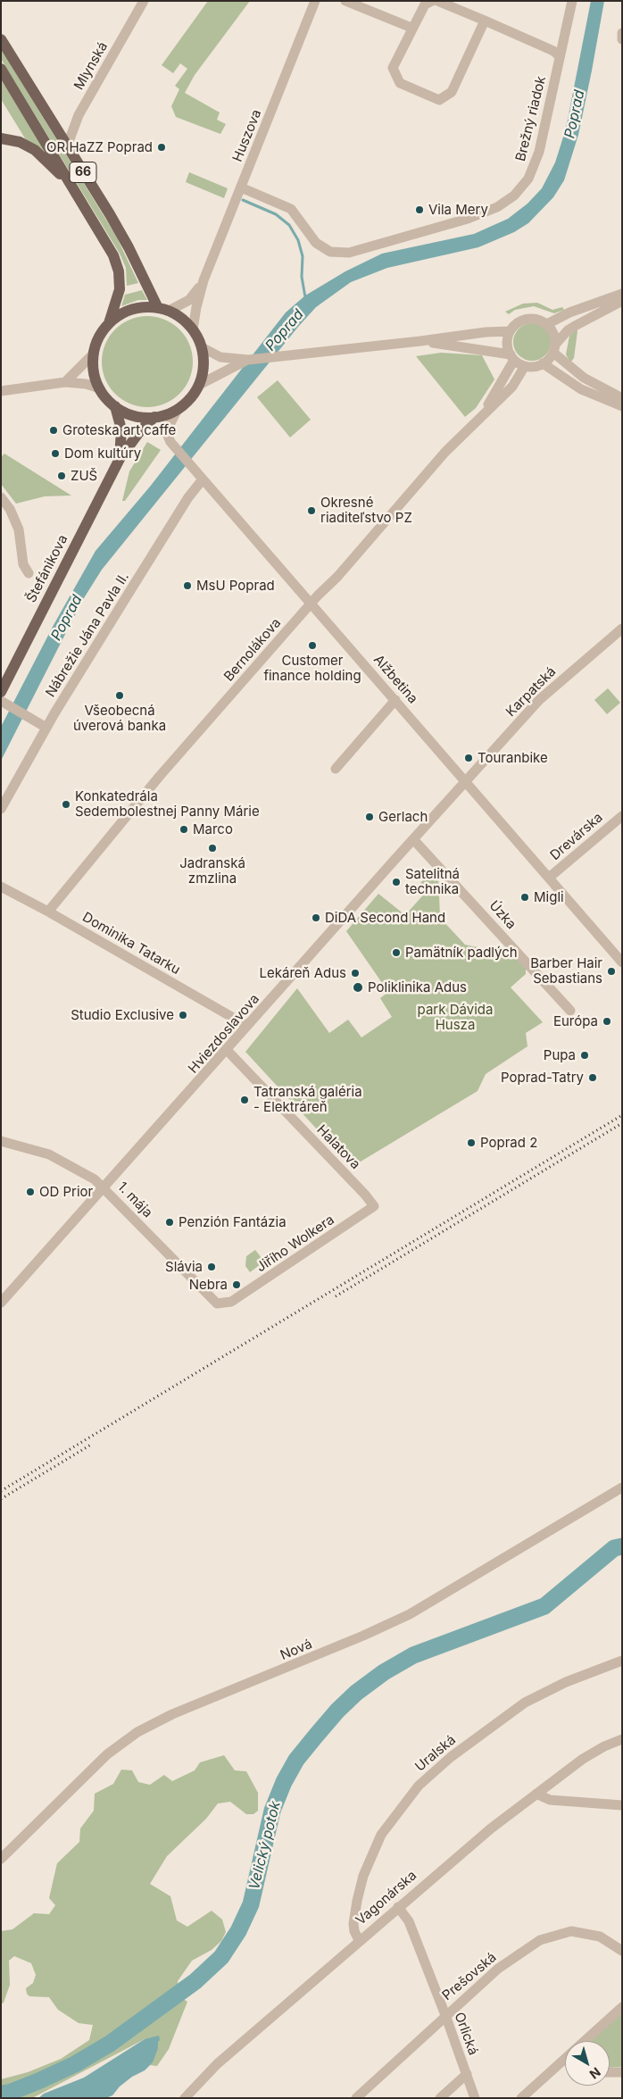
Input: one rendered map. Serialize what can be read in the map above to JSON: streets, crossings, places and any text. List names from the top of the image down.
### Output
{
  "streets": {
    "main road": ["66", "Štefánikova"],
    "street": [
      "Mlynská",
      "Brežný riadok",
      "Huszova",
      "Nábrežie Jána Pavla II.",
      "Bernolákova",
      "Alžbetina",
      "Karpatská",
      "Drevárska",
      "Úzka",
      "Dominika Tatarku",
      "Hviezdoslavova",
      "Halatova",
      "1. mája",
      "Jiřího Wolkera",
      "Nová",
      "Uralská",
      "Vagonárska",
      "Prešovská",
      "Orlická"
    ]
  },
  "crossings": [
    ["Mlynská", "66"],
    ["Brežný riadok", "Huszova"],
    ["Huszova", "66"],
    ["Huszova", "Štefánikova"],
    ["Huszova", "Alžbetina"],
    ["66", "Štefánikova"],
    ["66", "Alžbetina"],
    ["Štefánikova", "Alžbetina"],
    ["Nábrežie Jána Pavla II.", "Alžbetina"],
    ["Bernolákova", "Alžbetina"],
    ["Bernolákova", "Dominika Tatarku"],
    ["Alžbetina", "Karpatská"],
    ["Alžbetina", "Drevárska"],
    ["Alžbetina", "Hviezdoslavova"],
    ["Karpatská", "Hviezdoslavova"],
    ["Úzka", "Hviezdoslavova"],
    ["Dominika Tatarku", "Hviezdoslavova"],
    ["Hviezdoslavova", "Halatova"],
    ["Hviezdoslavova", "1. mája"],
    ["Halatova", "Jiřího Wolkera"],
    ["1. mája", "Jiřího Wolkera"],
    ["Uralská", "Vagonárska"],
    ["Vagonárska", "Orlická"],
    ["Prešovská", "Orlická"]
  ],
  "water": ["Poprad", "Velický potok"],
  "parks": ["park Dávida Husza"],
  "places": [
    "OR HaZZ Poprad",
    "Vila Mery",
    "Groteska art caffe",
    "Dom kultúry",
    "ZUŠ",
    "Okresné riaditeľstvo PZ",
    "MsU Poprad",
    "Customer finance holding",
    "Všeobecná úverová banka",
    "Touranbike",
    "Konkatedrála Sedembolestnej Panny Márie",
    "Gerlach",
    "Marco",
    "Jadranská zmzlina",
    "Satelitná technika",
    "Migli",
    "DiDA Second Hand",
    "Pamätník padlých",
    "Barber Hair Sebastians",
    "Lekáreň Adus",
    "Poliklinika Adus",
    "Studio Exclusive",
    "Európa",
    "Pupa",
    "Poprad-Tatry",
    "Tatranská galéria - Elektráreň",
    "Poprad 2",
    "OD Prior",
    "Penzión Fantázia",
    "Slávia",
    "Nebra"
  ],
  "north": "bottom right"
}
